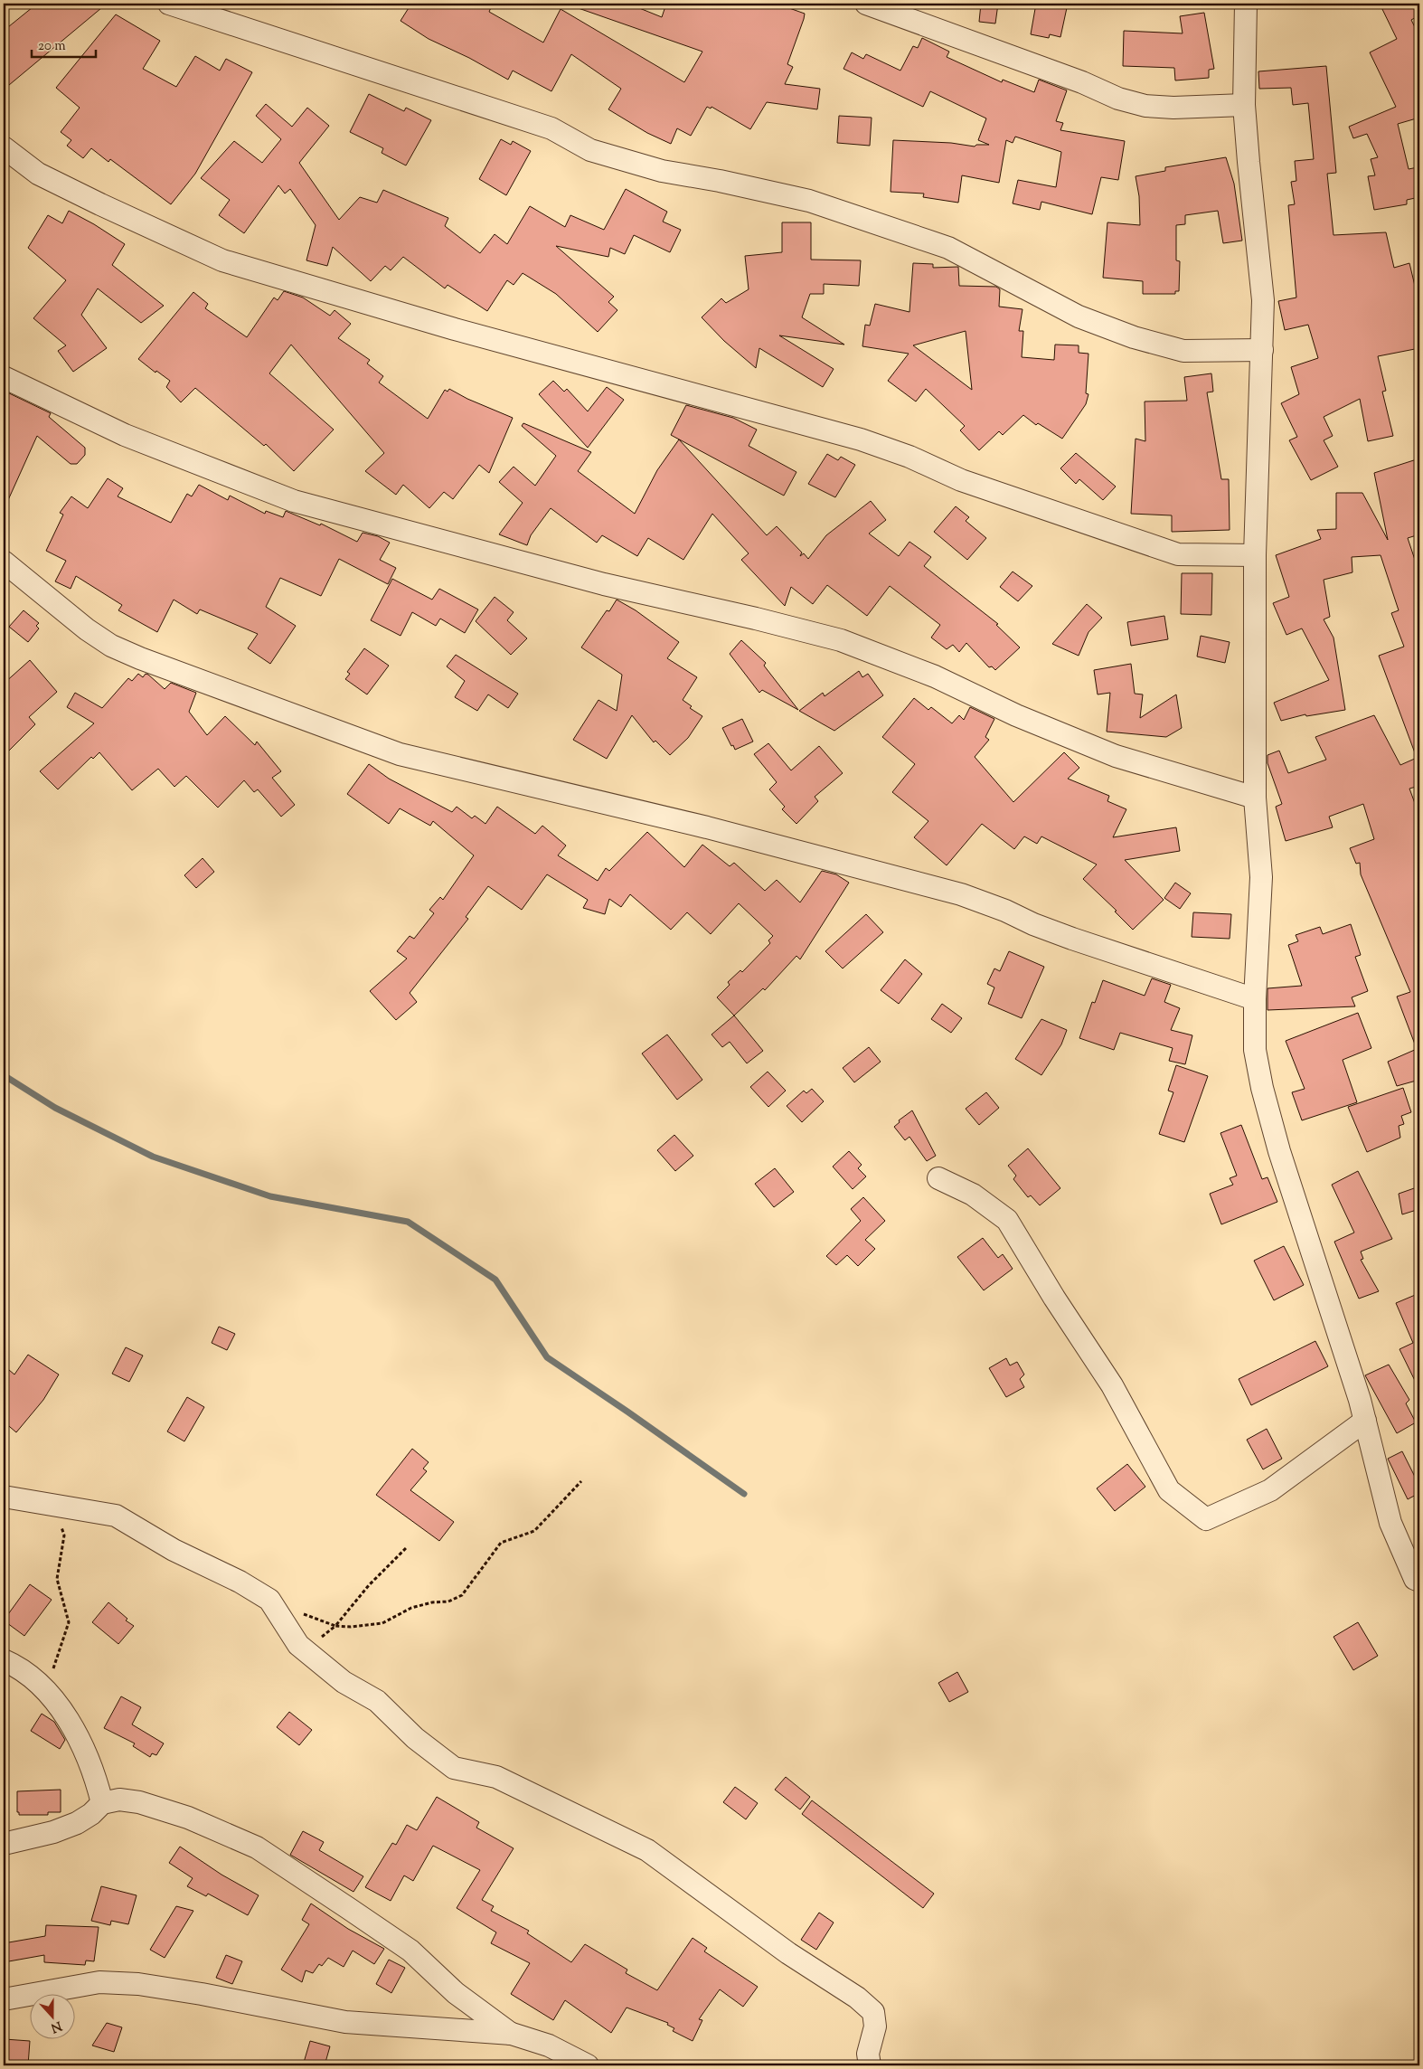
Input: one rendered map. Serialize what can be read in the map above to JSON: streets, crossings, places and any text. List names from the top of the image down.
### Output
{
  "scale_bar": "20 m",
  "north": "bottom"
}
